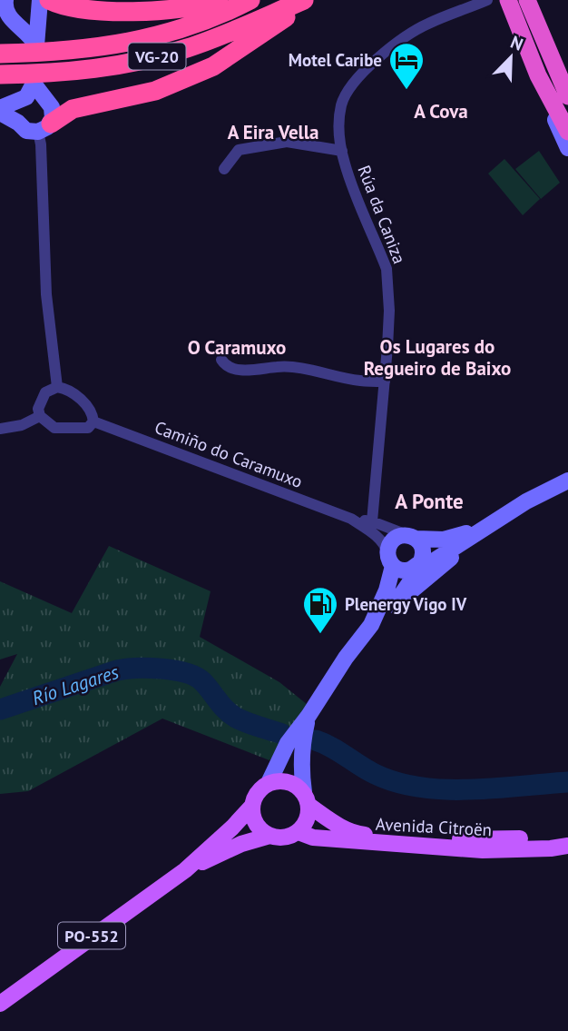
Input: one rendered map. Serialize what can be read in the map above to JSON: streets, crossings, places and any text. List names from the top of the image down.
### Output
{
  "streets": {
    "highway": ["VG-20"],
    "main road": ["Avenida Citroën", "PO-552"],
    "street": ["Rúa da Caniza", "Camiño do Caramuxo"]
  },
  "crossings": [
    ["Rúa da Caniza", "Camiño do Caramuxo"]
  ],
  "districts": [
    "A Cova",
    "A Eira Vella",
    "Os Lugares do Regueiro de Baixo",
    "O Caramuxo",
    "A Ponte"
  ],
  "water": ["Río Lagares"],
  "places": {
    "hotel": ["Motel Caribe"],
    "fuel station": ["Plenergy Vigo IV"]
  },
  "north": "top right"
}
